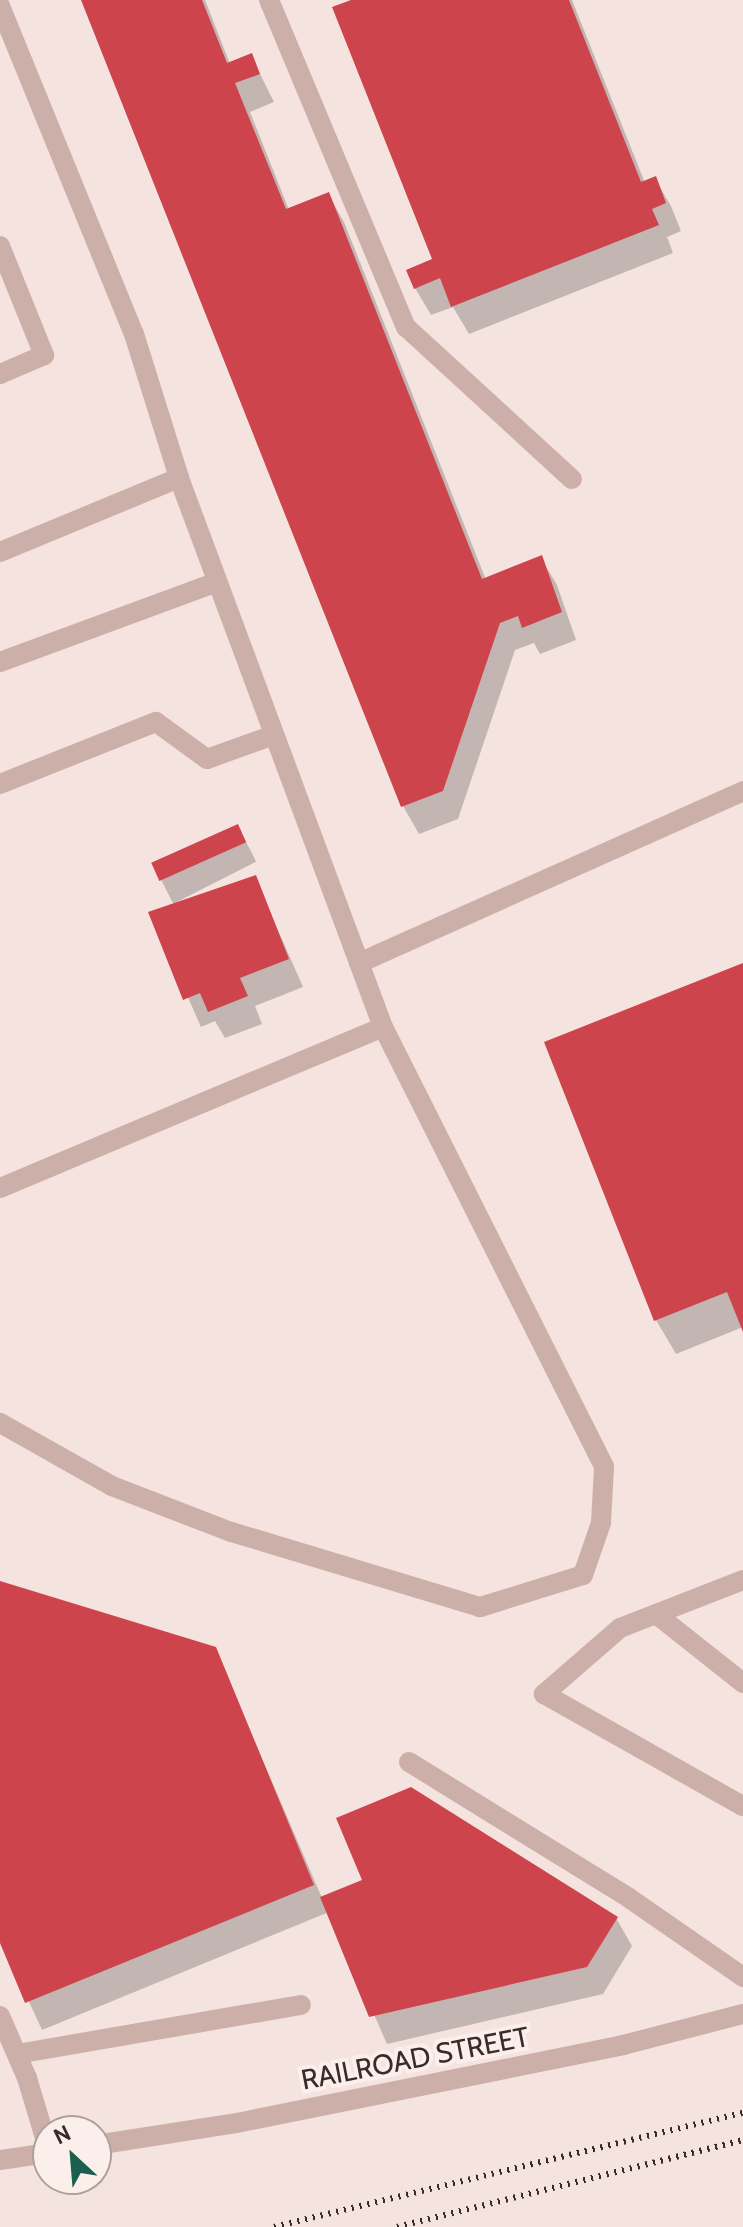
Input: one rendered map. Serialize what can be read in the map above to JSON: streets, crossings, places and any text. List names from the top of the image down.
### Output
{
  "streets": {
    "street": ["RAILROAD STREET"]
  },
  "north": "top left"
}
